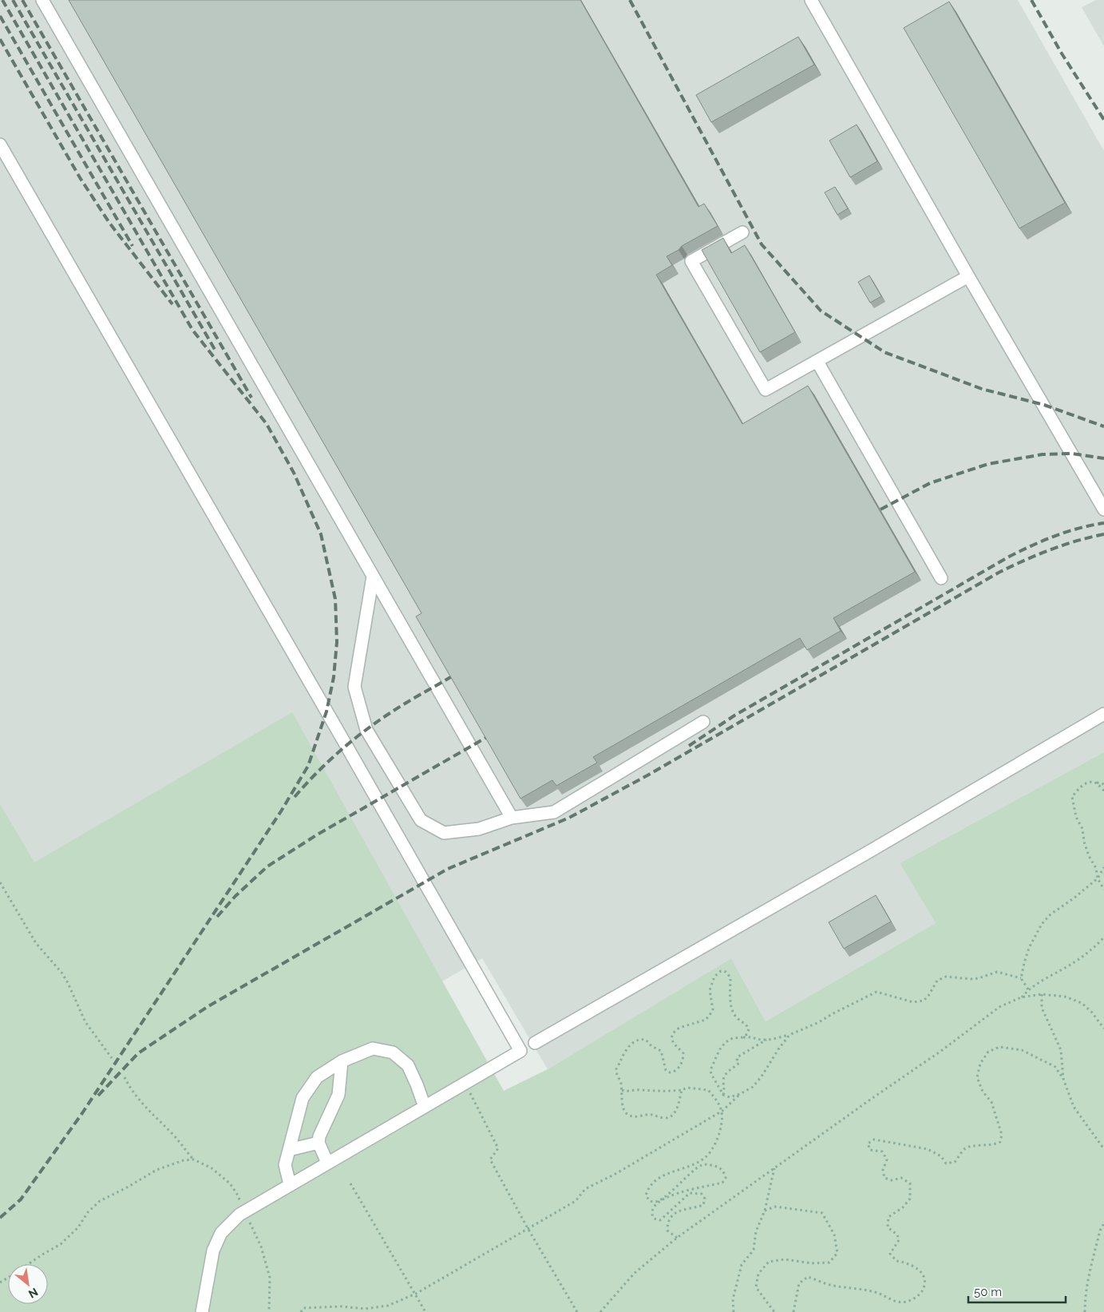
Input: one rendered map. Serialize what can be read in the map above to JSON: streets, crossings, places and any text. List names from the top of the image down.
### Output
{
  "scale_bar": "50 m",
  "north": "bottom right"
}
